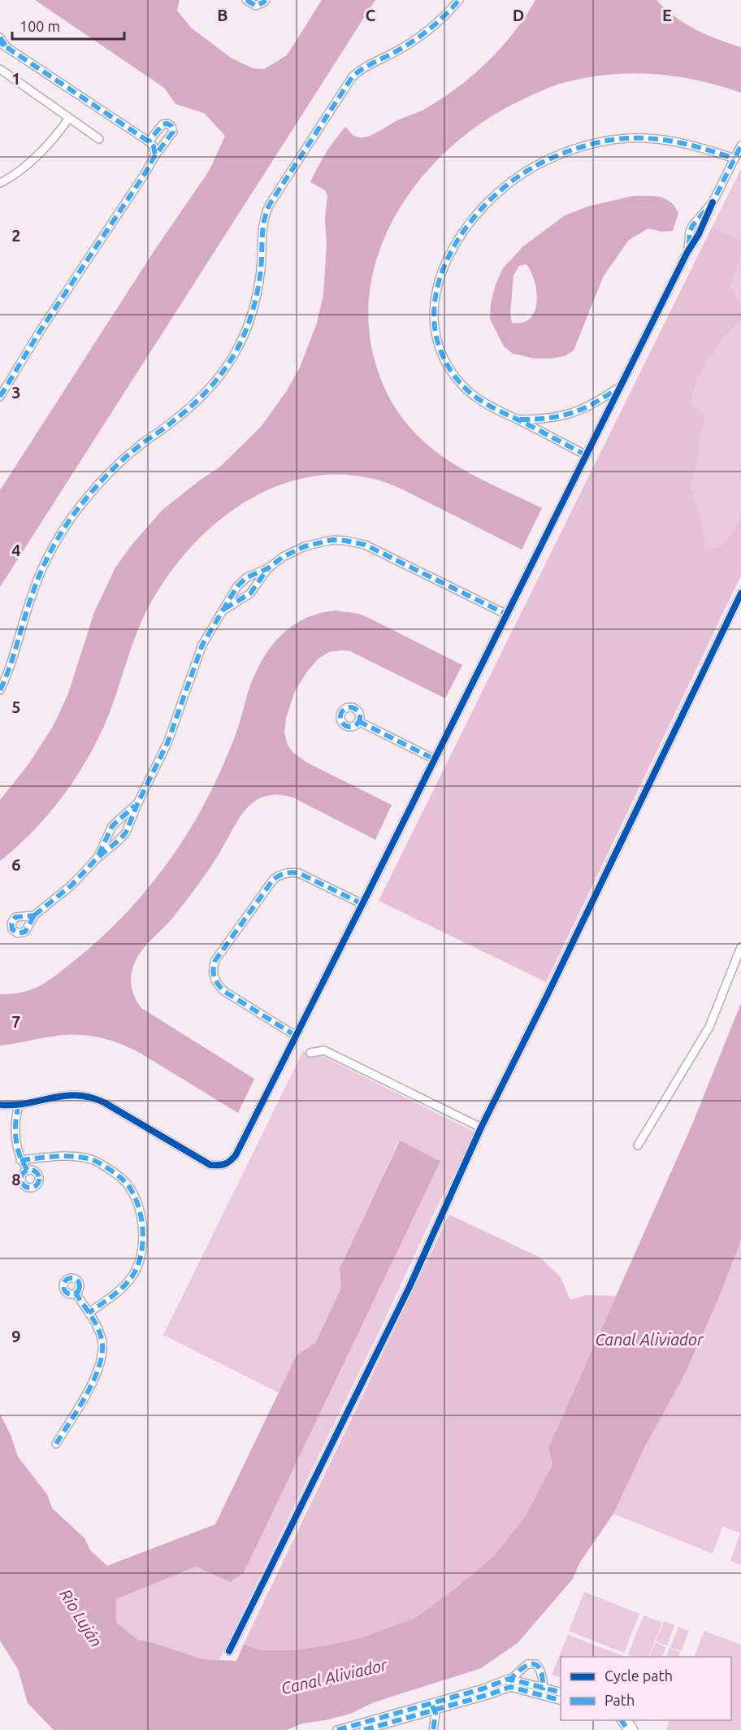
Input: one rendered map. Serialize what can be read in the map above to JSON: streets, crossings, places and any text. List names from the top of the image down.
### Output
{
  "water": ["Canal Aliviador", "Río Luján"],
  "legend": ["Cycle path", "Path"],
  "scale_bar": "100 m",
  "grid": {
    "columns": [
      "B",
      "C",
      "D",
      "E"
    ],
    "rows": [
      "1",
      "2",
      "3",
      "4",
      "5",
      "6",
      "7",
      "8",
      "9"
    ]
  }
}
